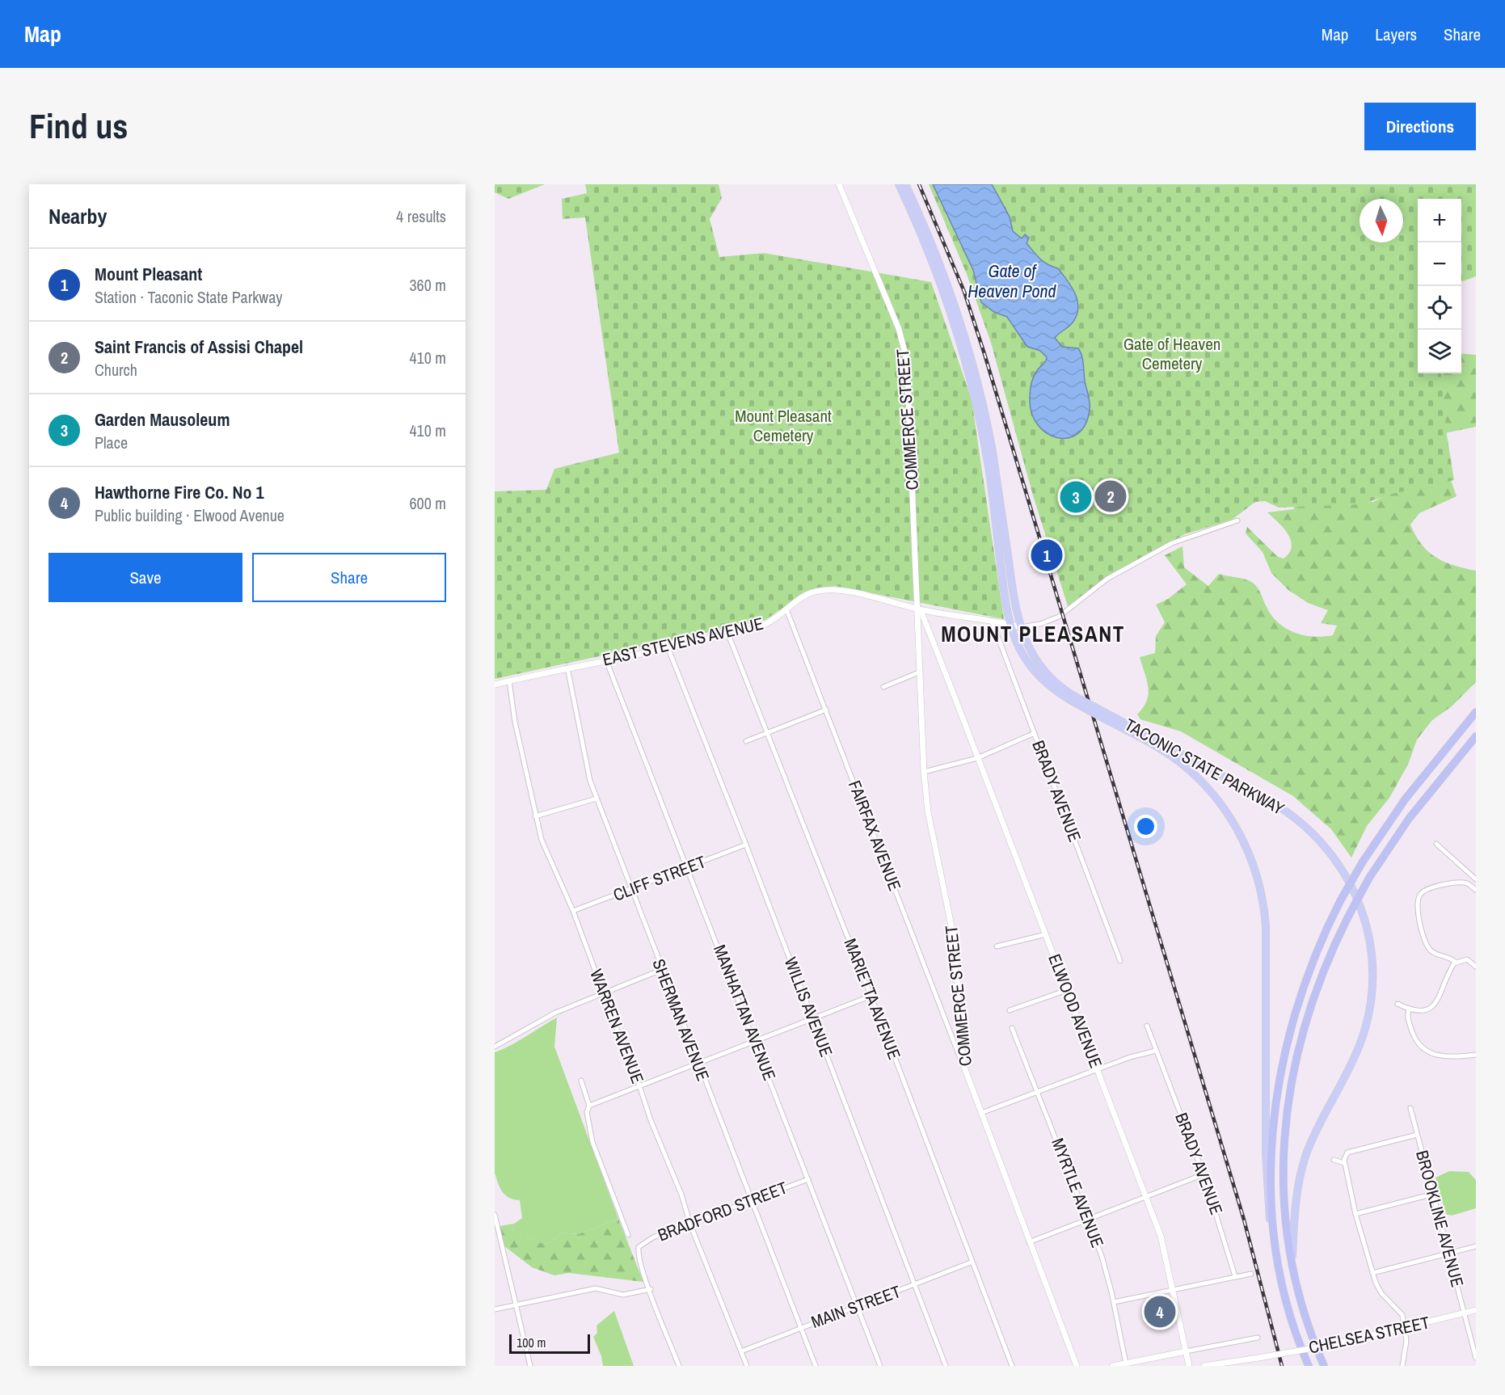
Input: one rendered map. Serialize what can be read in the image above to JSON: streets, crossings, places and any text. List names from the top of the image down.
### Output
{
  "streets": {
    "highway": ["TACONIC STATE PARKWAY"],
    "street": [
      "COMMERCE STREET",
      "EAST STEVENS AVENUE",
      "BRADY AVENUE",
      "FAIRFAX AVENUE",
      "CLIFF STREET",
      "MARIETTA AVENUE",
      "WILLIS AVENUE",
      "ELWOOD AVENUE",
      "MANHATTAN AVENUE",
      "SHERMAN AVENUE",
      "WARREN AVENUE",
      "MYRTLE AVENUE",
      "BRADFORD STREET",
      "BROOKLINE AVENUE",
      "MAIN STREET",
      "CHELSEA STREET"
    ]
  },
  "crossings": [
    ["COMMERCE STREET", "EAST STEVENS AVENUE"],
    ["COMMERCE STREET", "FAIRFAX AVENUE"],
    ["COMMERCE STREET", "ELWOOD AVENUE"],
    ["EAST STEVENS AVENUE", "TACONIC STATE PARKWAY"],
    ["EAST STEVENS AVENUE", "BRADY AVENUE"],
    ["EAST STEVENS AVENUE", "FAIRFAX AVENUE"],
    ["EAST STEVENS AVENUE", "MARIETTA AVENUE"],
    ["EAST STEVENS AVENUE", "WILLIS AVENUE"],
    ["EAST STEVENS AVENUE", "MANHATTAN AVENUE"],
    ["EAST STEVENS AVENUE", "SHERMAN AVENUE"],
    ["EAST STEVENS AVENUE", "WARREN AVENUE"],
    ["CLIFF STREET", "WILLIS AVENUE"],
    ["CLIFF STREET", "MANHATTAN AVENUE"],
    ["CLIFF STREET", "SHERMAN AVENUE"],
    ["CLIFF STREET", "WARREN AVENUE"],
    ["MARIETTA AVENUE", "MAIN STREET"],
    ["WILLIS AVENUE", "MAIN STREET"],
    ["MANHATTAN AVENUE", "BRADFORD STREET"],
    ["MANHATTAN AVENUE", "MAIN STREET"],
    ["SHERMAN AVENUE", "BRADFORD STREET"],
    ["SHERMAN AVENUE", "MAIN STREET"],
    ["WARREN AVENUE", "BRADFORD STREET"],
    ["WARREN AVENUE", "MAIN STREET"],
    ["BROOKLINE AVENUE", "CHELSEA STREET"]
  ],
  "districts": ["MOUNT PLEASANT"],
  "water": ["Gate of Heaven Pond"],
  "parks": ["Gate of Heaven Cemetery", "Mount Pleasant Cemetery"],
  "scale_bar": "100 m",
  "north": "bottom",
  "page": {
    "header": "Map",
    "nav": ["Map", "Layers", "Share"],
    "buttons": [
      "Directions",
      ["Save", "Share"]
    ],
    "title": "Find us",
    "heading": ["Nearby", "4 results"],
    "map_buttons": ["+", "−"],
    "list": [
      {
        "mark": "1",
        "name": "Mount Pleasant",
        "note": "Station · Taconic State Parkway",
        "value": "360 m"
      },
      {
        "mark": "2",
        "name": "Saint Francis of Assisi Chapel",
        "note": "Church",
        "value": "410 m"
      },
      {
        "mark": "3",
        "name": "Garden Mausoleum",
        "note": "Place",
        "value": "410 m"
      },
      {
        "mark": "4",
        "name": "Hawthorne Fire Co. No 1",
        "note": "Public building · Elwood Avenue",
        "value": "600 m"
      }
    ],
    "pins": [
      "2",
      "3",
      "1",
      "4"
    ],
    "scale": "100 m"
  }
}
